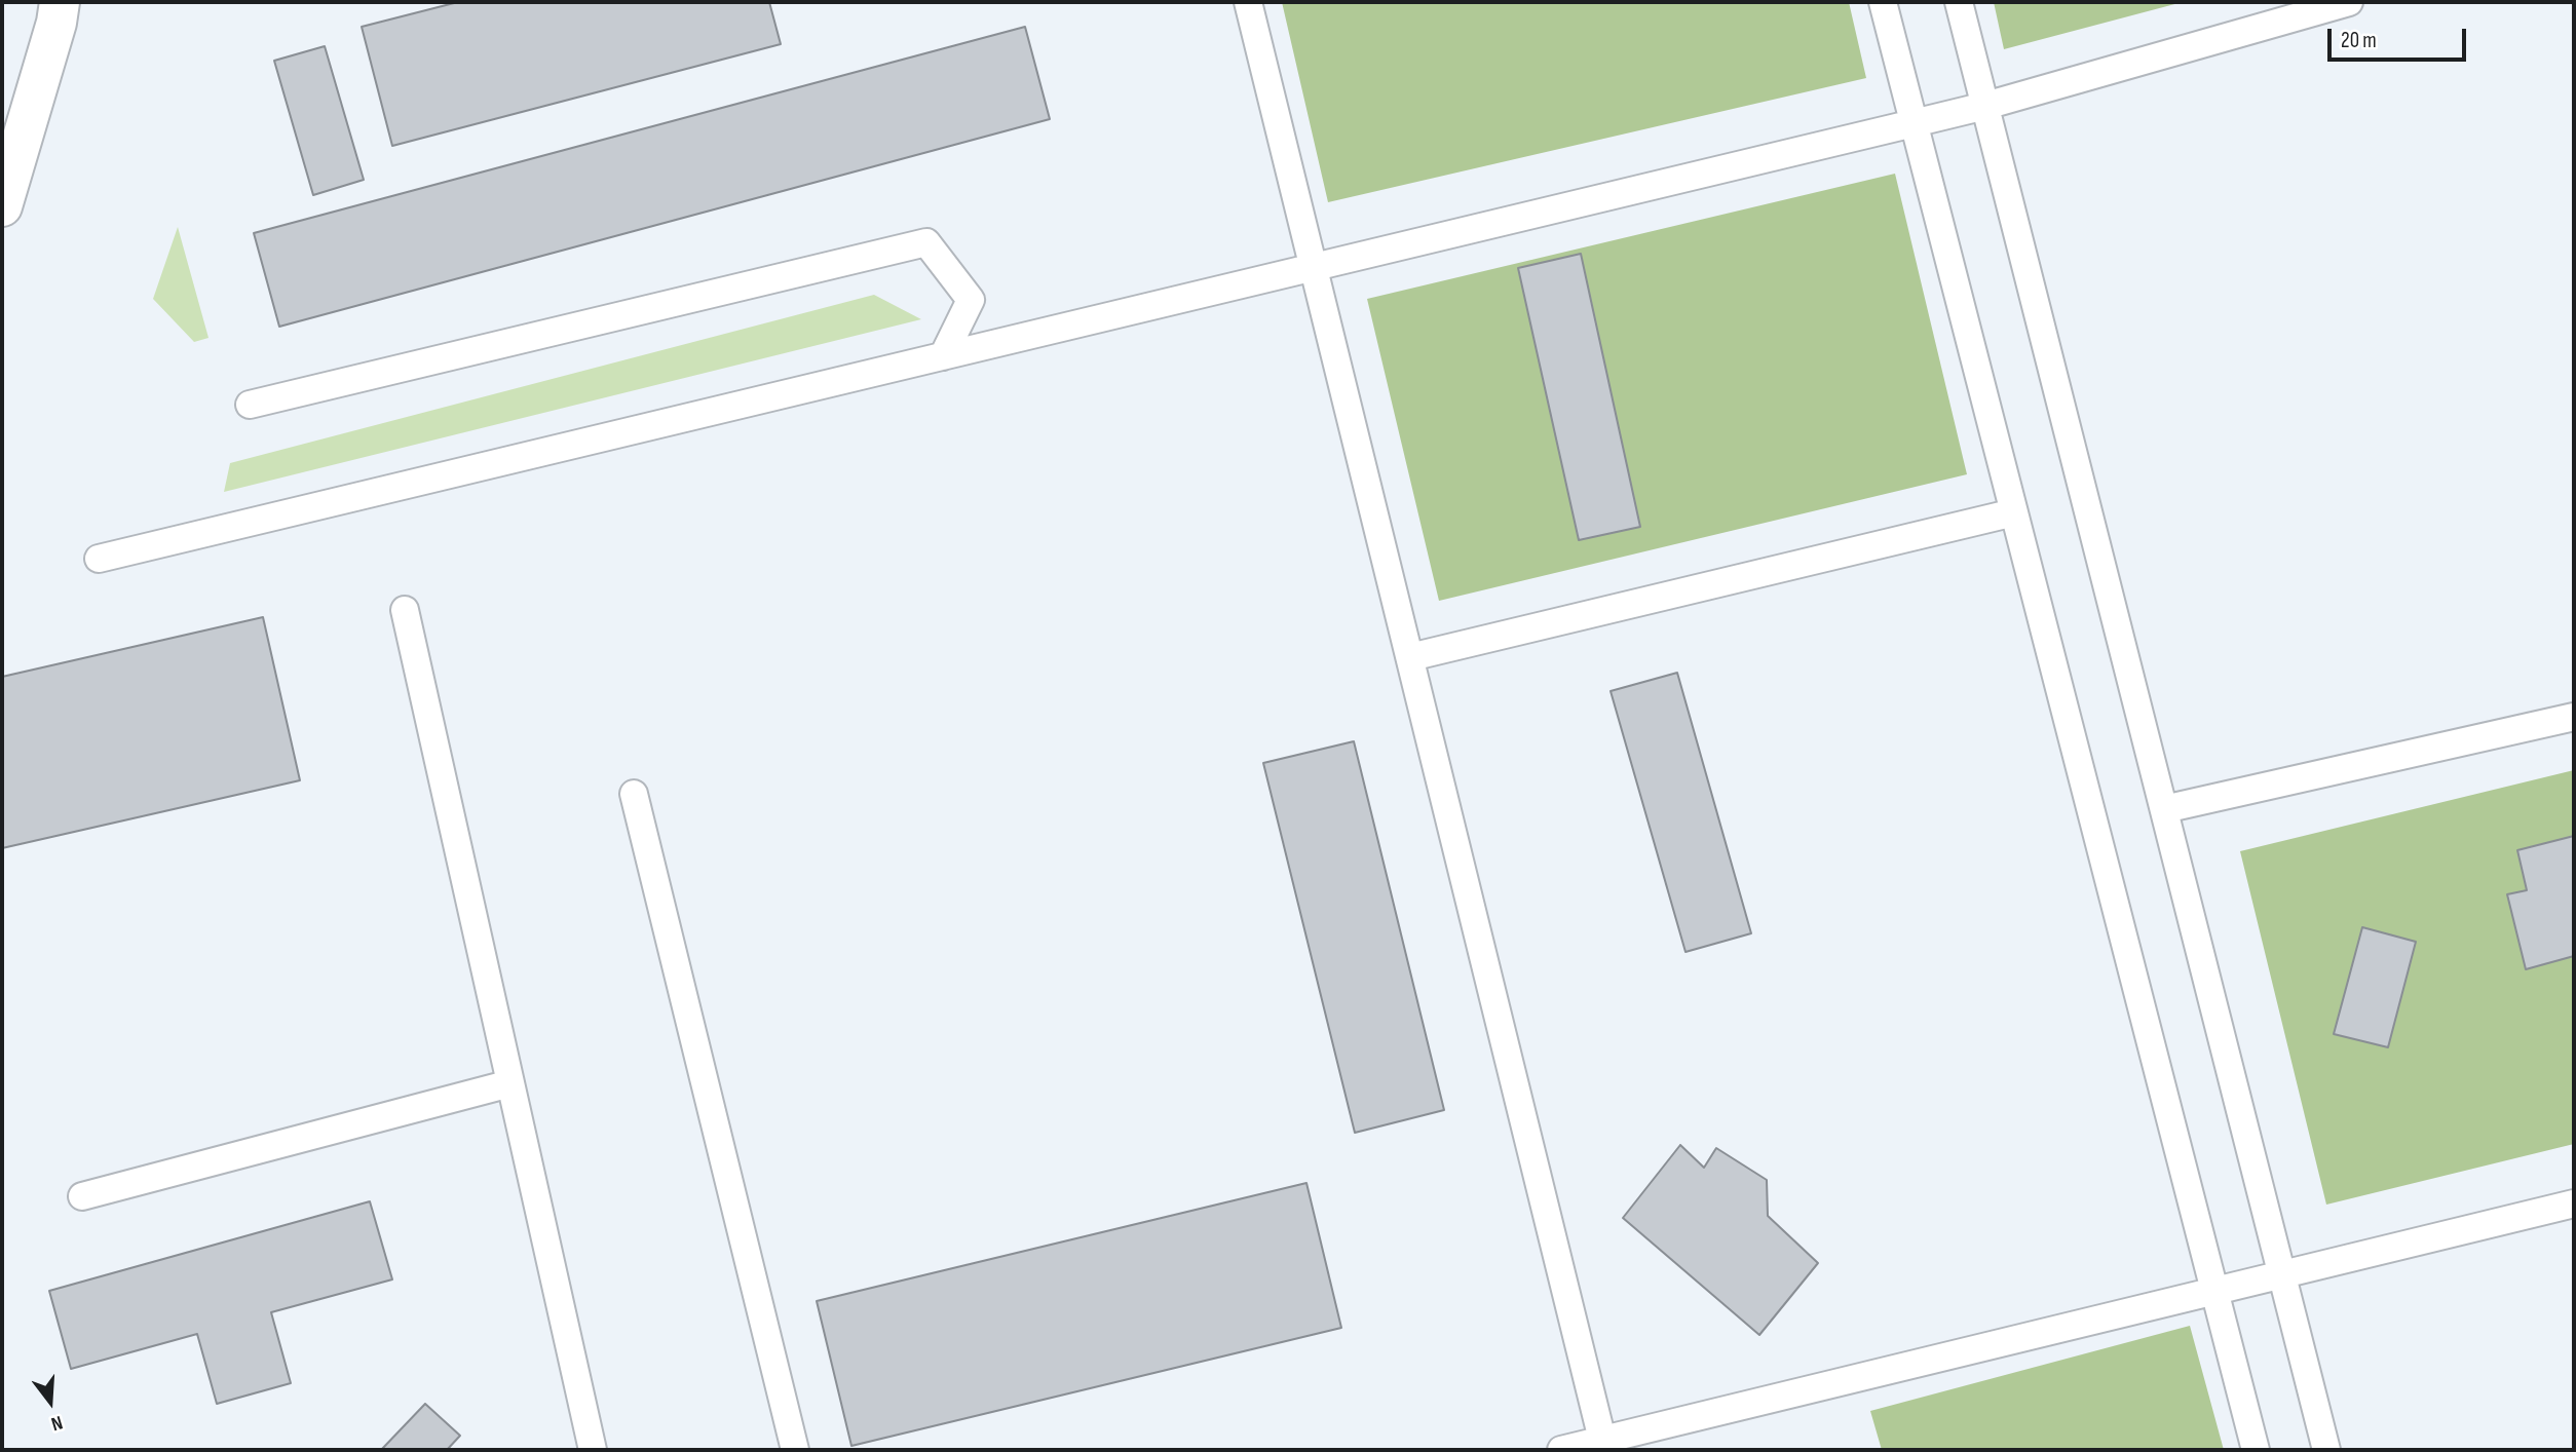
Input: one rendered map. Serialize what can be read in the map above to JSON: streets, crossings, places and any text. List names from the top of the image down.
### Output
{
  "scale_bar": "20 m",
  "north": "bottom"
}
